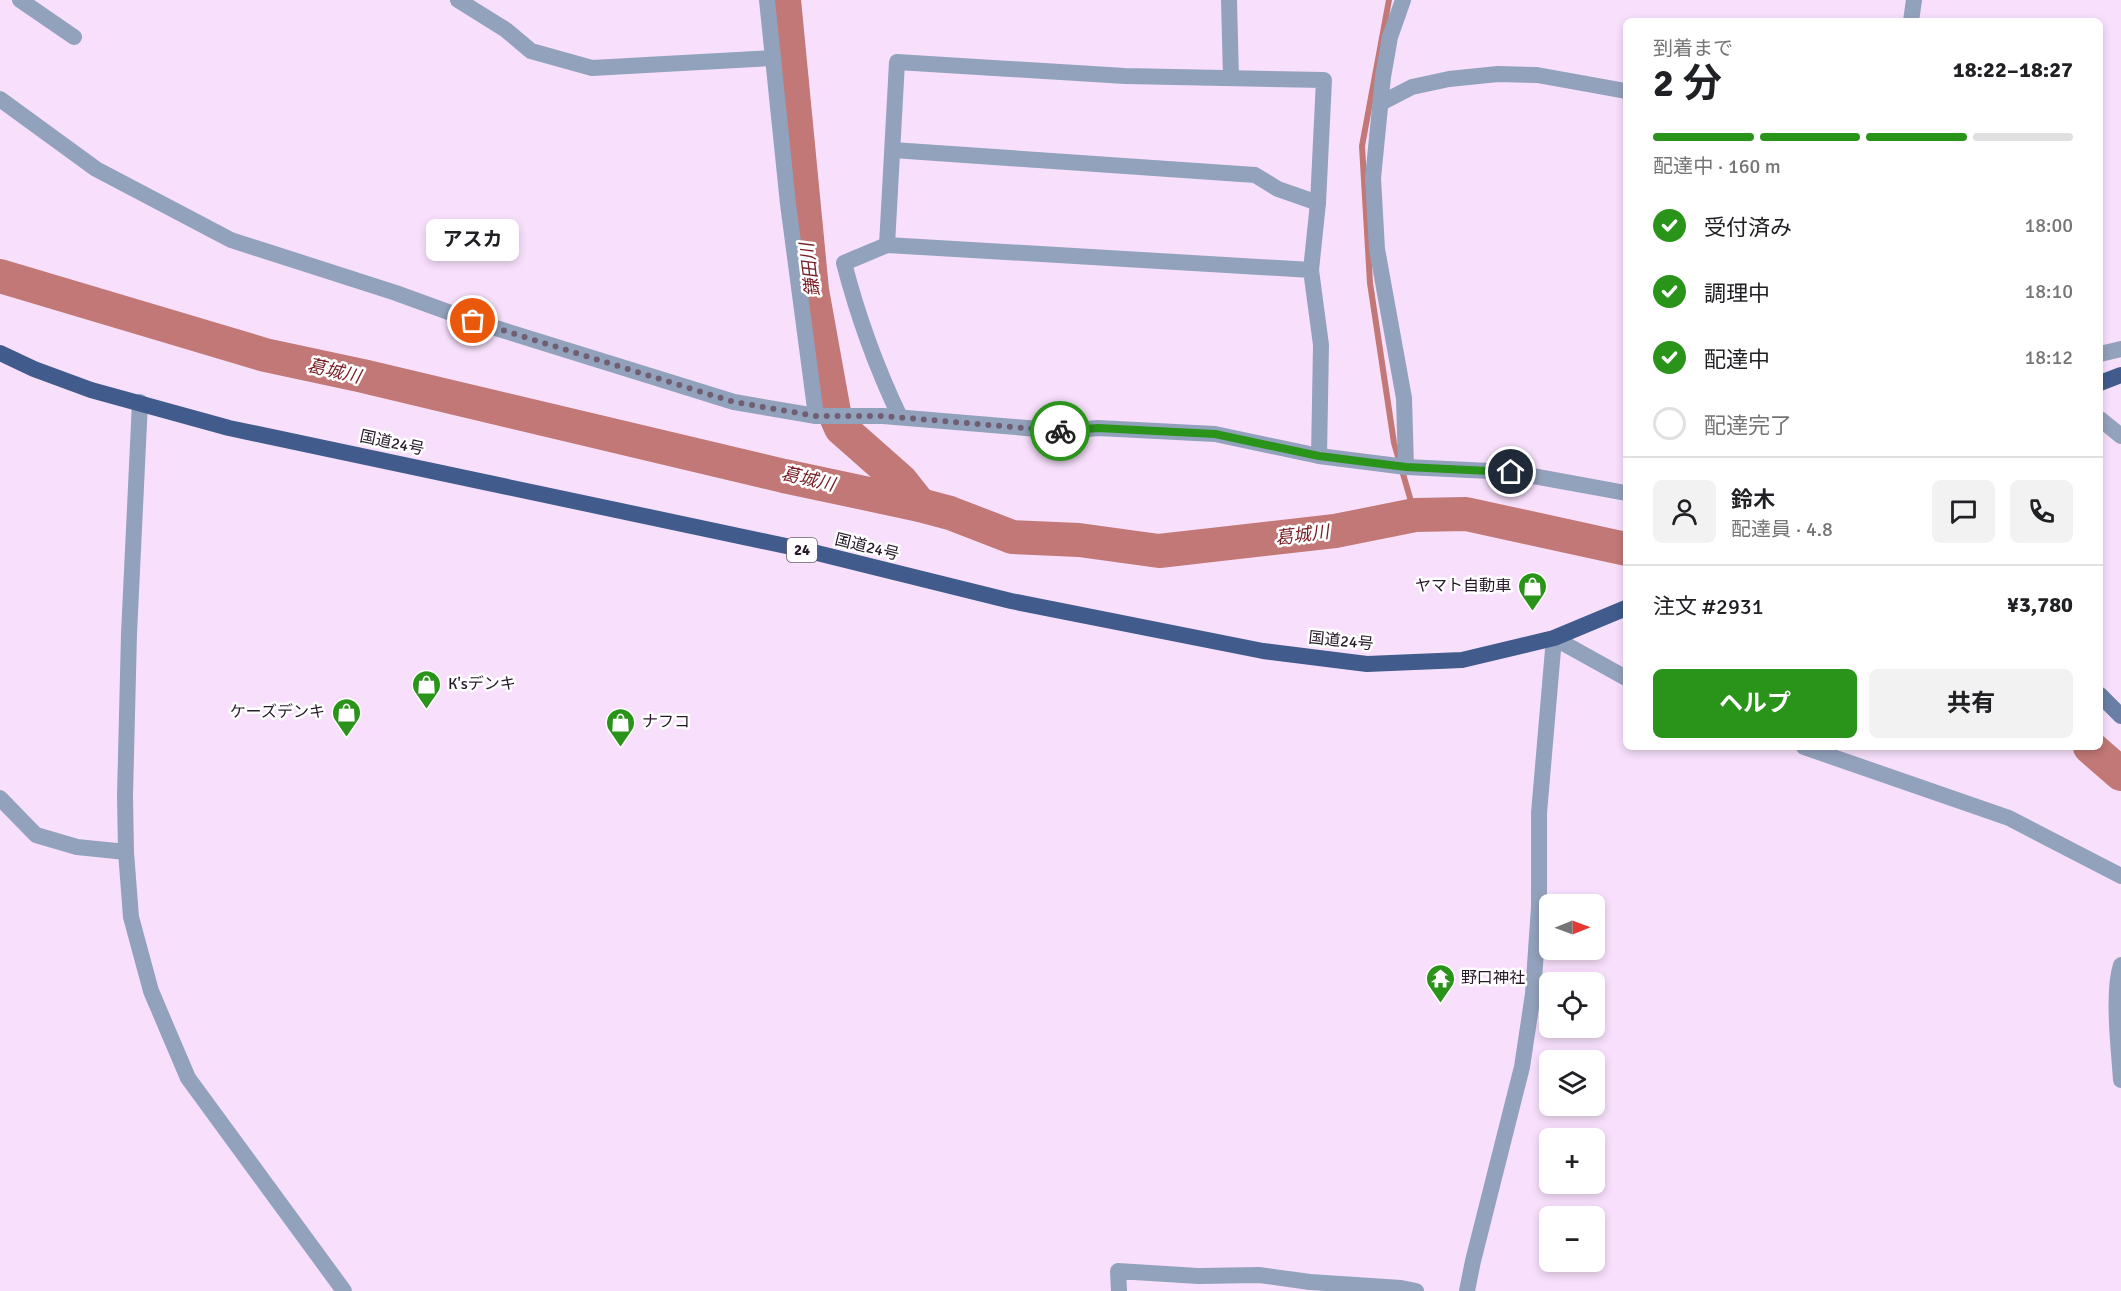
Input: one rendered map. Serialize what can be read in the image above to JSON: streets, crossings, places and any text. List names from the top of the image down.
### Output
{
  "streets": {
    "highway": ["国道24号", "24"]
  },
  "water": ["鎌田川", "葛城川"],
  "places": {
    "other": ["アスカ"],
    "shop": [
      "ヤマト自動車",
      "K'sデンキ",
      "ケーズデンキ",
      "ナフコ"
    ],
    "temple": ["野口神社"]
  },
  "north": "right",
  "page": {
    "heading": ["2 分", "到着まで", "18:22–18:27"],
    "panel": [
      "鈴木",
      "配達員 · 4.8",
      "注文 #2931",
      "¥3,780"
    ],
    "bar": "配達中 · 160 m",
    "list": [
      ["受付済み", "18:00"],
      ["調理中", "18:10"],
      ["配達中", "18:12"],
      "配達完了"
    ],
    "bubble": "アスカ",
    "buttons": ["ヘルプ", "共有"],
    "map_buttons": ["+", "−"]
  }
}
